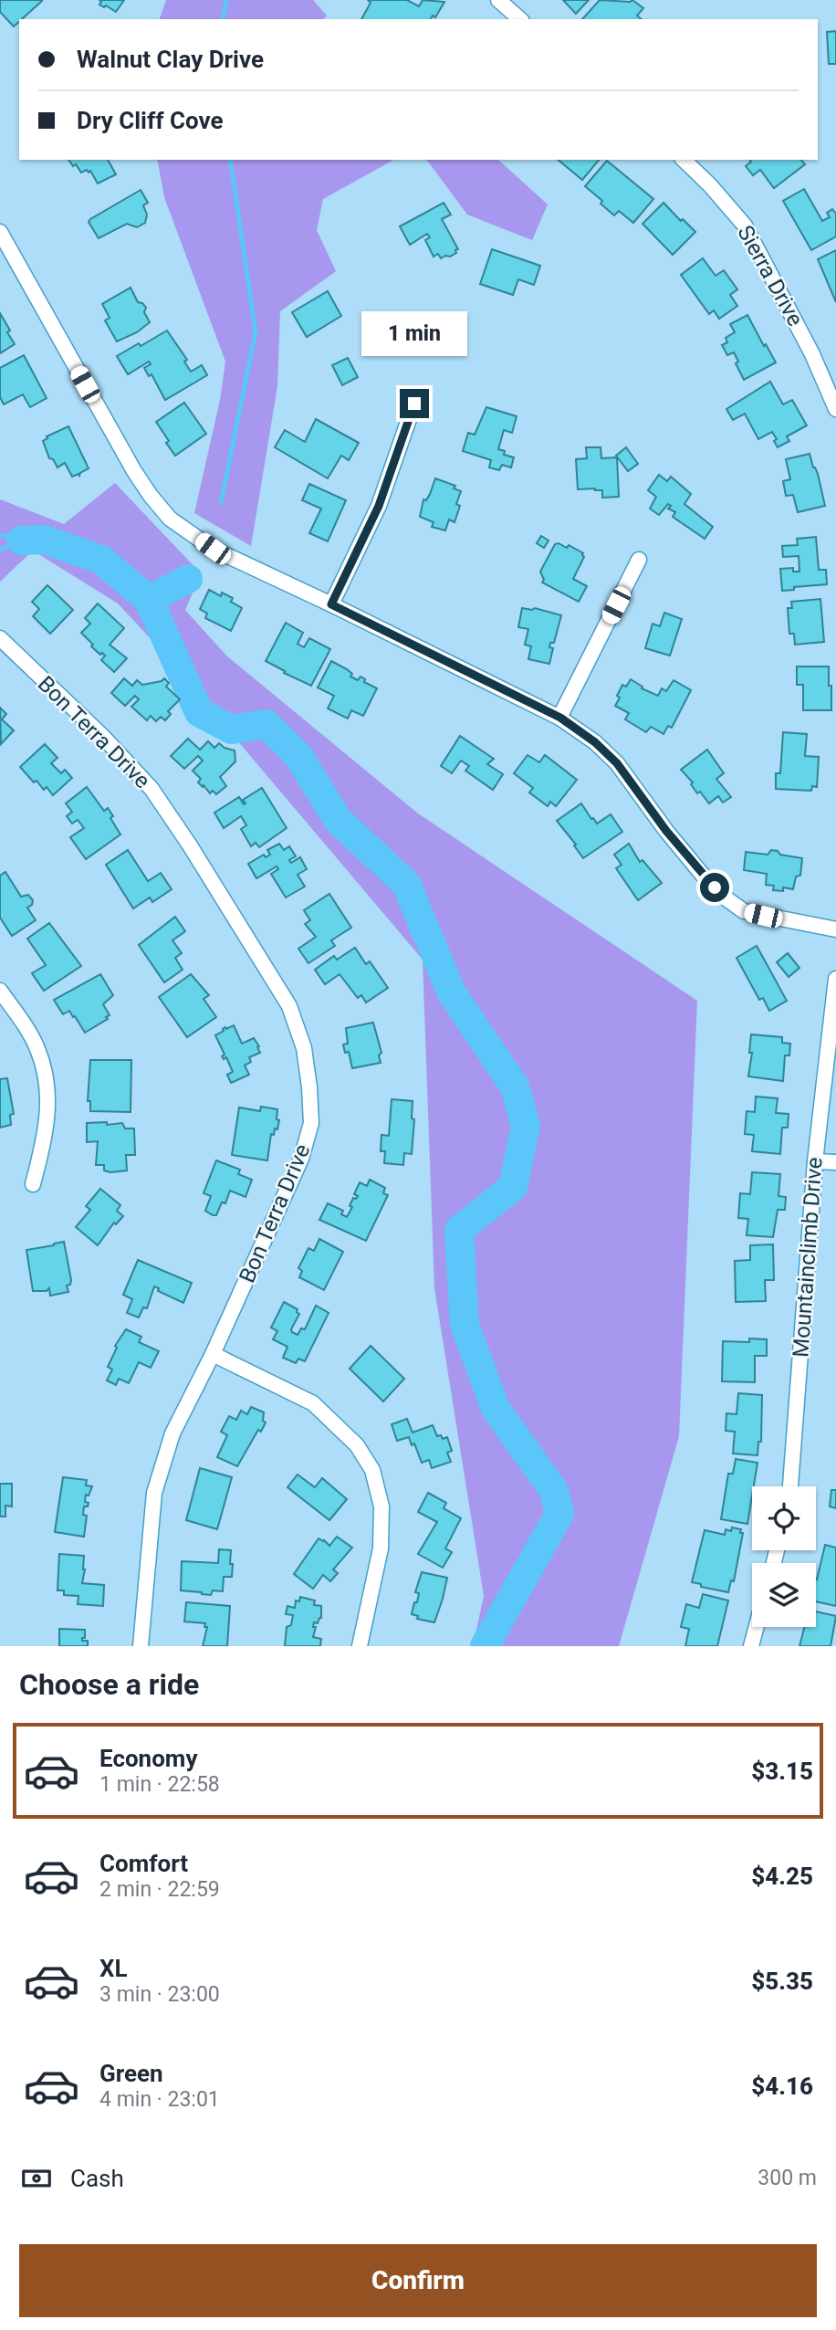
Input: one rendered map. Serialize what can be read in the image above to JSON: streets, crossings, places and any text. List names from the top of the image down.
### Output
{
  "streets": {
    "street": ["Sierra Drive", "Bon Terra Drive", "Mountainclimb Drive"]
  },
  "page": {
    "banner": ["Walnut Clay Drive", "Dry Cliff Cove"],
    "bubble": "1 min",
    "heading": "Choose a ride",
    "list": [
      {
        "name": "Economy",
        "note": "1 min · 22:58",
        "value": "$3.15"
      },
      {
        "name": "Comfort",
        "note": "2 min · 22:59",
        "value": "$4.25"
      },
      {
        "name": "XL",
        "note": "3 min · 23:00",
        "value": "$5.35"
      },
      {
        "name": "Green",
        "note": "4 min · 23:01",
        "value": "$4.16"
      }
    ],
    "pay": ["Cash", "300 m"],
    "buttons": "Confirm"
  }
}
